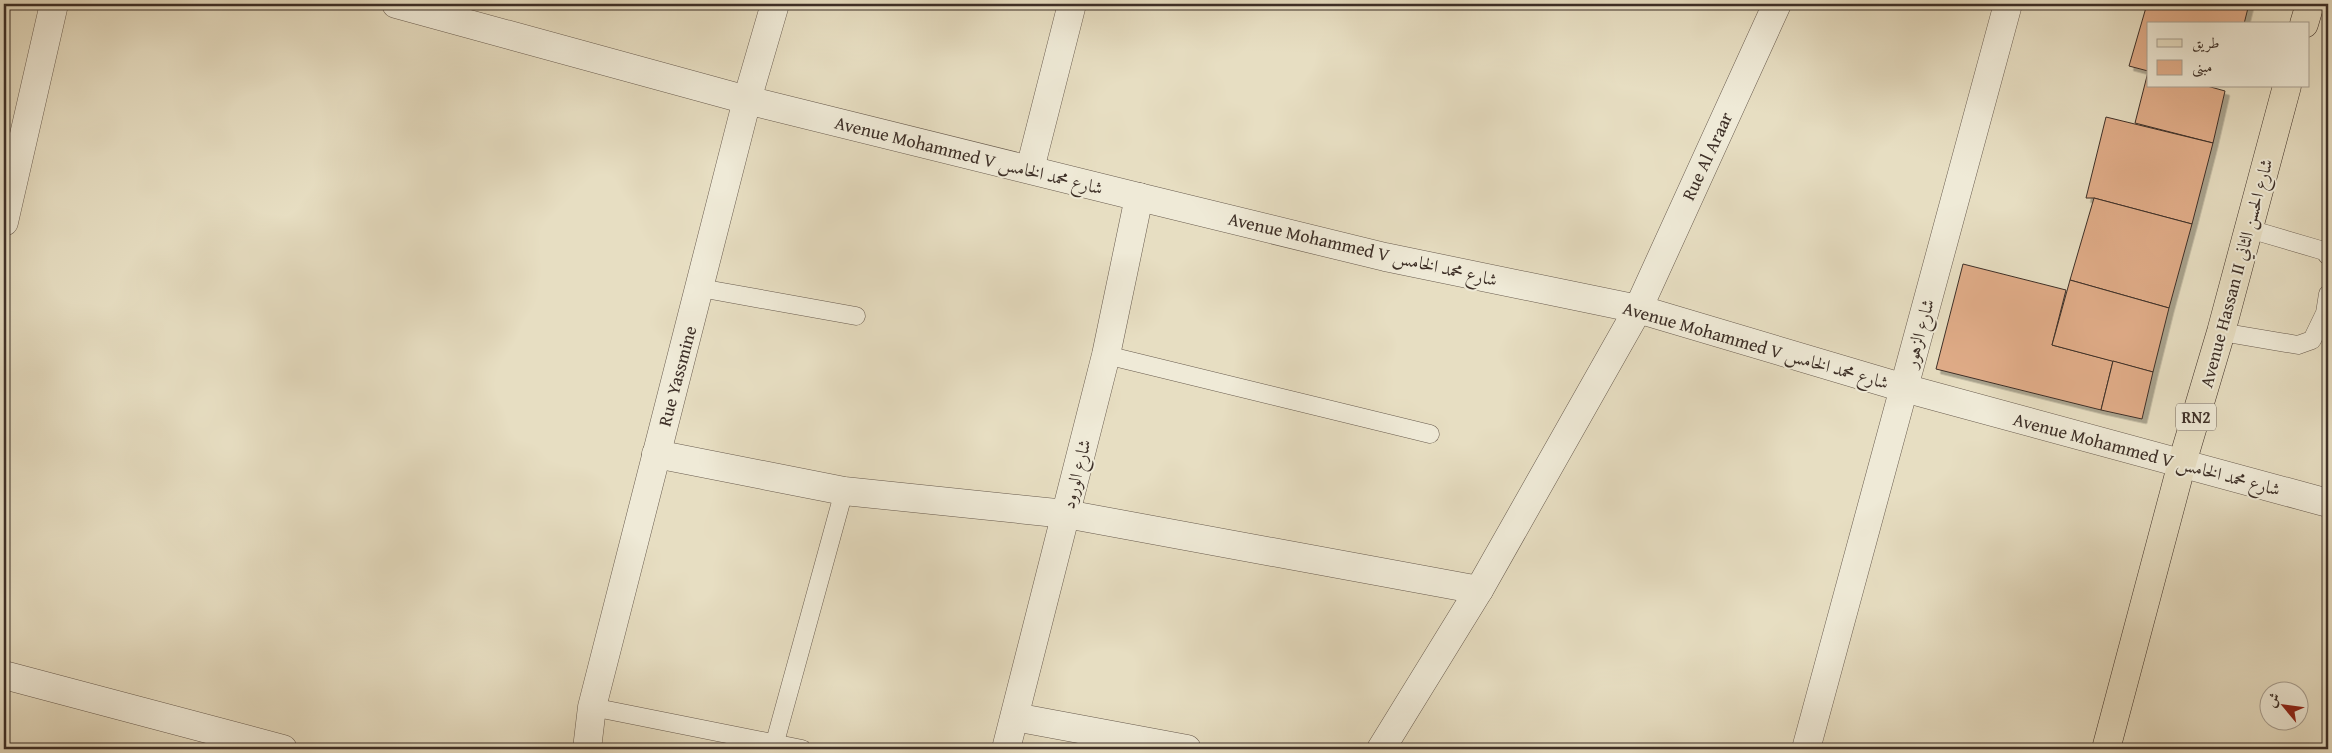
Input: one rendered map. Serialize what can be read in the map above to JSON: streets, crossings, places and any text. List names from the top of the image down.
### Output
{
  "streets": {
    "main road": ["Avenue Hassan II شارع الحسن الثاني", "RN2"],
    "street": [
      "Avenue Mohammed V شارع محمد الخامس",
      "Rue Al Araar",
      "شارع الزهور",
      "Rue Yassmine",
      "شارع الورود"
    ]
  },
  "crossings": [
    ["Avenue Mohammed V شارع محمد الخامس", "Rue Al Araar"],
    ["Avenue Mohammed V شارع محمد الخامس", "Avenue Hassan II شارع الحسن الثاني"],
    ["Avenue Mohammed V شارع محمد الخامس", "شارع الزهور"],
    ["Avenue Mohammed V شارع محمد الخامس", "Rue Yassmine"],
    ["Avenue Mohammed V شارع محمد الخامس", "شارع الورود"]
  ],
  "legend": ["طريق", "مبنى"],
  "north": "top left"
}
